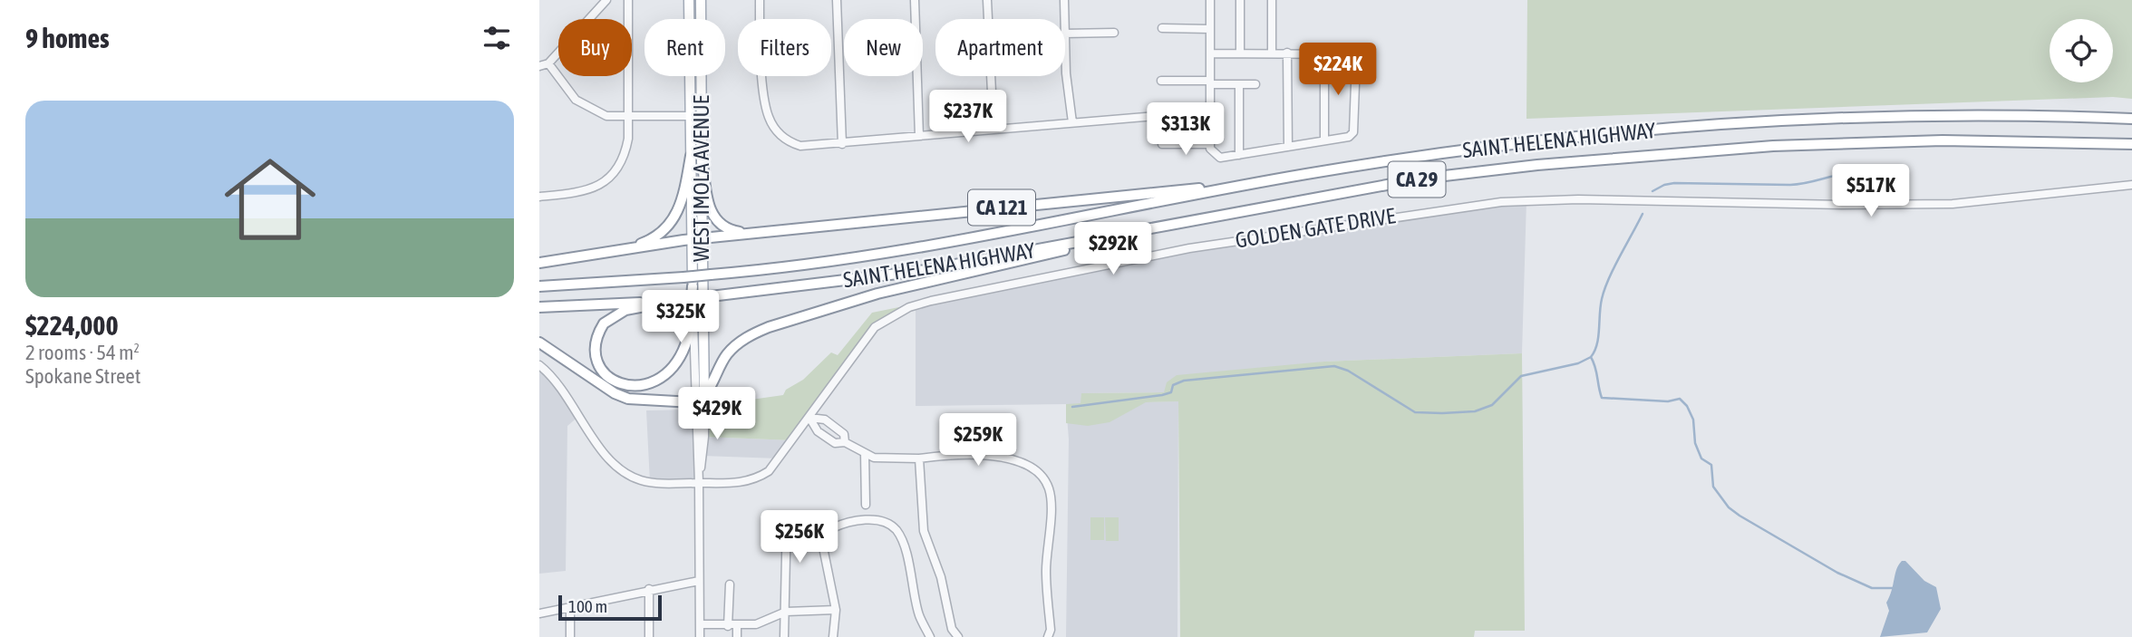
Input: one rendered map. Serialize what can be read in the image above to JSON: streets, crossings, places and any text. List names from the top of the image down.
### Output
{
  "streets": {
    "highway": ["SAINT HELENA HIGHWAY", "CA 29", "CA 121"],
    "main road": ["WEST IMOLA AVENUE"],
    "street": ["GOLDEN GATE DRIVE"]
  },
  "crossings": [
    ["SAINT HELENA HIGHWAY", "CA 121"],
    ["WEST IMOLA AVENUE", "CA 121"],
    ["WEST IMOLA AVENUE", "GOLDEN GATE DRIVE"]
  ],
  "scale_bar": "100 m",
  "page": {
    "heading": "9 homes",
    "chip": [
      "Buy",
      "Rent",
      "Filters",
      "New",
      "Apartment"
    ],
    "price": [
      "$224K",
      "$237K",
      "$313K",
      "$517K",
      "$292K",
      "$325K",
      "$429K",
      "$259K",
      "$256K"
    ],
    "list": [
      {
        "name": "$224,000",
        "note": "2 rooms · 54 m² · Spokane Street"
      }
    ],
    "scale": "100 m"
  }
}
